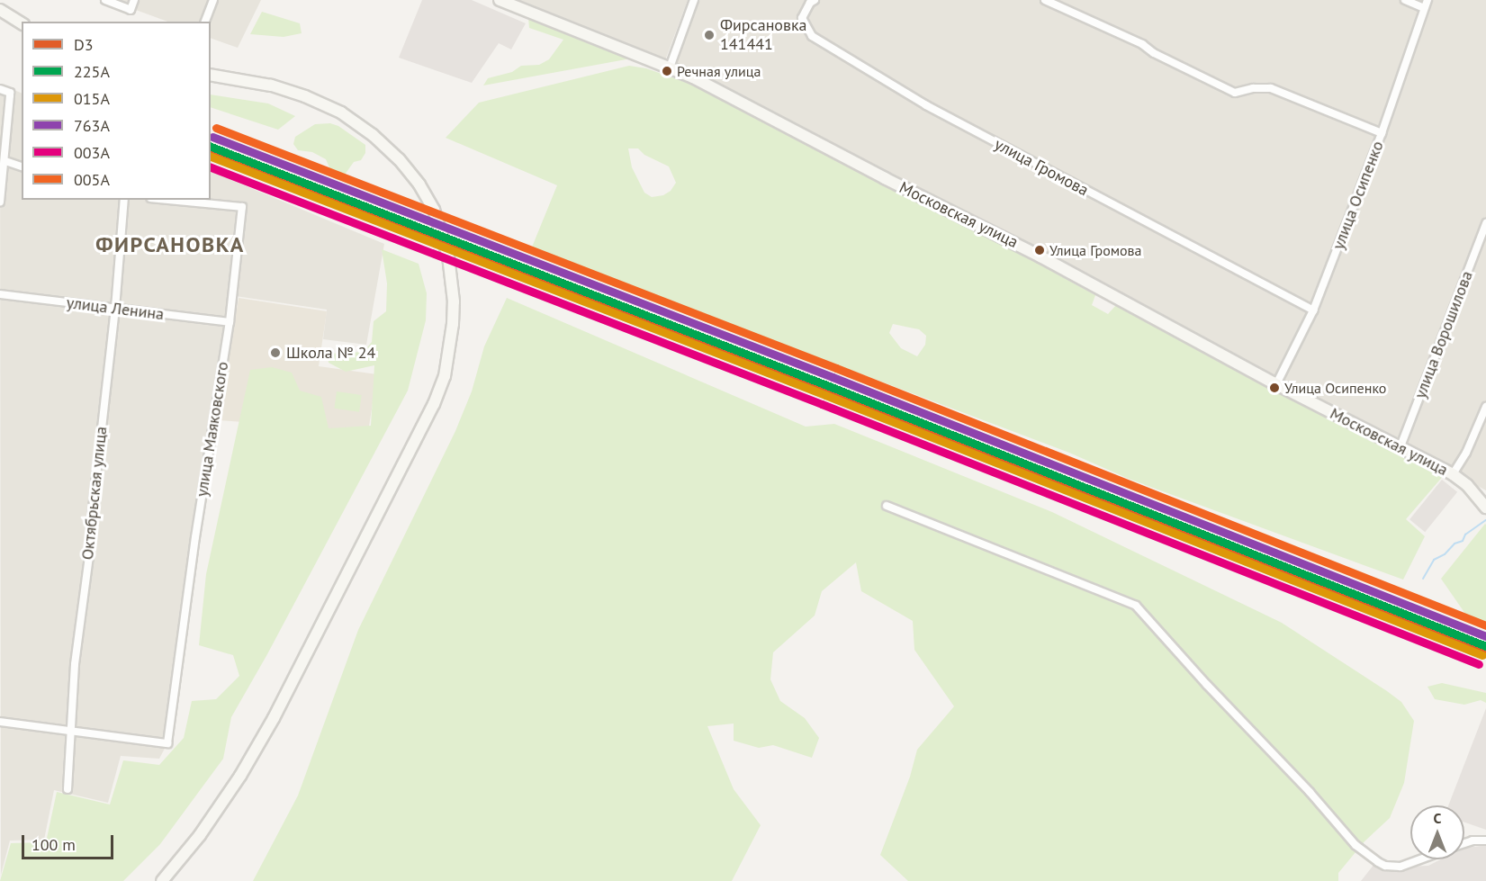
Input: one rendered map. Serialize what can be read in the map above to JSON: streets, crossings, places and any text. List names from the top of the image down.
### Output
{
  "streets": {
    "street": [
      "улица Громова",
      "улица Осипенко",
      "Московская улица",
      "улица Ленина",
      "улица Ворошилова",
      "улица Маяковского",
      "Октябрьская улица"
    ]
  },
  "crossings": [
    ["улица Громова", "улица Осипенко"],
    ["улица Осипенко", "Московская улица"],
    ["Московская улица", "улица Ворошилова"],
    ["улица Ленина", "улица Маяковского"],
    ["улица Ленина", "Октябрьская улица"],
    ["улица Маяковского", "Октябрьская улица"]
  ],
  "districts": ["ФИРСАНОВКА"],
  "places": [
    "Фирсановка 141441",
    "Речная улица",
    "Улица Громова",
    "Школа № 24",
    "Улица Осипенко"
  ],
  "lines": [
    "transit line 005А",
    "transit line 763А",
    "transit line 225А",
    "transit line D3",
    "transit line 015А",
    "transit line 003А"
  ],
  "legend": [
    "D3",
    "225А",
    "015А",
    "763А",
    "003А",
    "005А"
  ],
  "scale_bar": "100 m",
  "north": "top"
}
